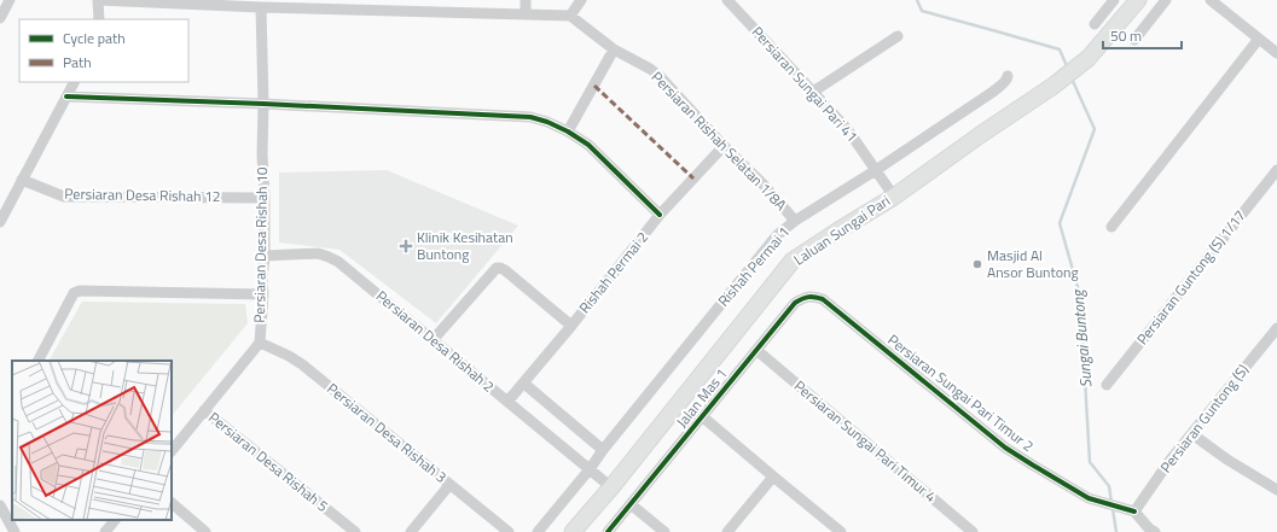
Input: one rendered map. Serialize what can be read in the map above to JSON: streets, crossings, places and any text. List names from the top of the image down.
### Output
{
  "streets": {
    "main road": ["Laluan Sungai Pari"],
    "street": [
      "Persiaran Sungai Pari 41",
      "Persiaran Rishah Selatan 1/8A",
      "Persiaran Desa Rishah 12",
      "Persiaran Desa Rishah 10",
      "Rishah Permai 1",
      "Rishah Permai 2",
      "Persiaran Guntong (S) 1/17",
      "Persiaran Desa Rishah 2",
      "Persiaran Sungai Pari Timur 2",
      "Jalan Mas 1",
      "Persiaran Guntong (S)",
      "Persiaran Desa Rishah 3",
      "Persiaran Sungai Pari Timur 4",
      "Persiaran Desa Rishah 5"
    ]
  },
  "crossings": [
    ["Persiaran Sungai Pari 41", "Laluan Sungai Pari"],
    ["Persiaran Sungai Pari 41", "Rishah Permai 1"],
    ["Persiaran Rishah Selatan 1/8A", "Rishah Permai 1"],
    ["Persiaran Rishah Selatan 1/8A", "Rishah Permai 2"],
    ["Persiaran Desa Rishah 12", "Persiaran Desa Rishah 10"],
    ["Laluan Sungai Pari", "Persiaran Desa Rishah 2"],
    ["Persiaran Desa Rishah 10", "Persiaran Desa Rishah 2"],
    ["Persiaran Desa Rishah 10", "Persiaran Desa Rishah 3"],
    ["Persiaran Desa Rishah 10", "Persiaran Desa Rishah 5"],
    ["Rishah Permai 1", "Persiaran Desa Rishah 2"],
    ["Rishah Permai 2", "Persiaran Desa Rishah 2"],
    ["Persiaran Sungai Pari Timur 2", "Jalan Mas 1"],
    ["Persiaran Sungai Pari Timur 2", "Persiaran Guntong (S)"],
    ["Jalan Mas 1", "Persiaran Sungai Pari Timur 4"]
  ],
  "water": ["Sungai Buntong"],
  "places": {
    "health": ["Klinik Kesihatan Buntong"],
    "other": ["Masjid Al Ansor Buntong"]
  },
  "legend": ["Cycle path", "Path"],
  "scale_bar": "50 m"
}
